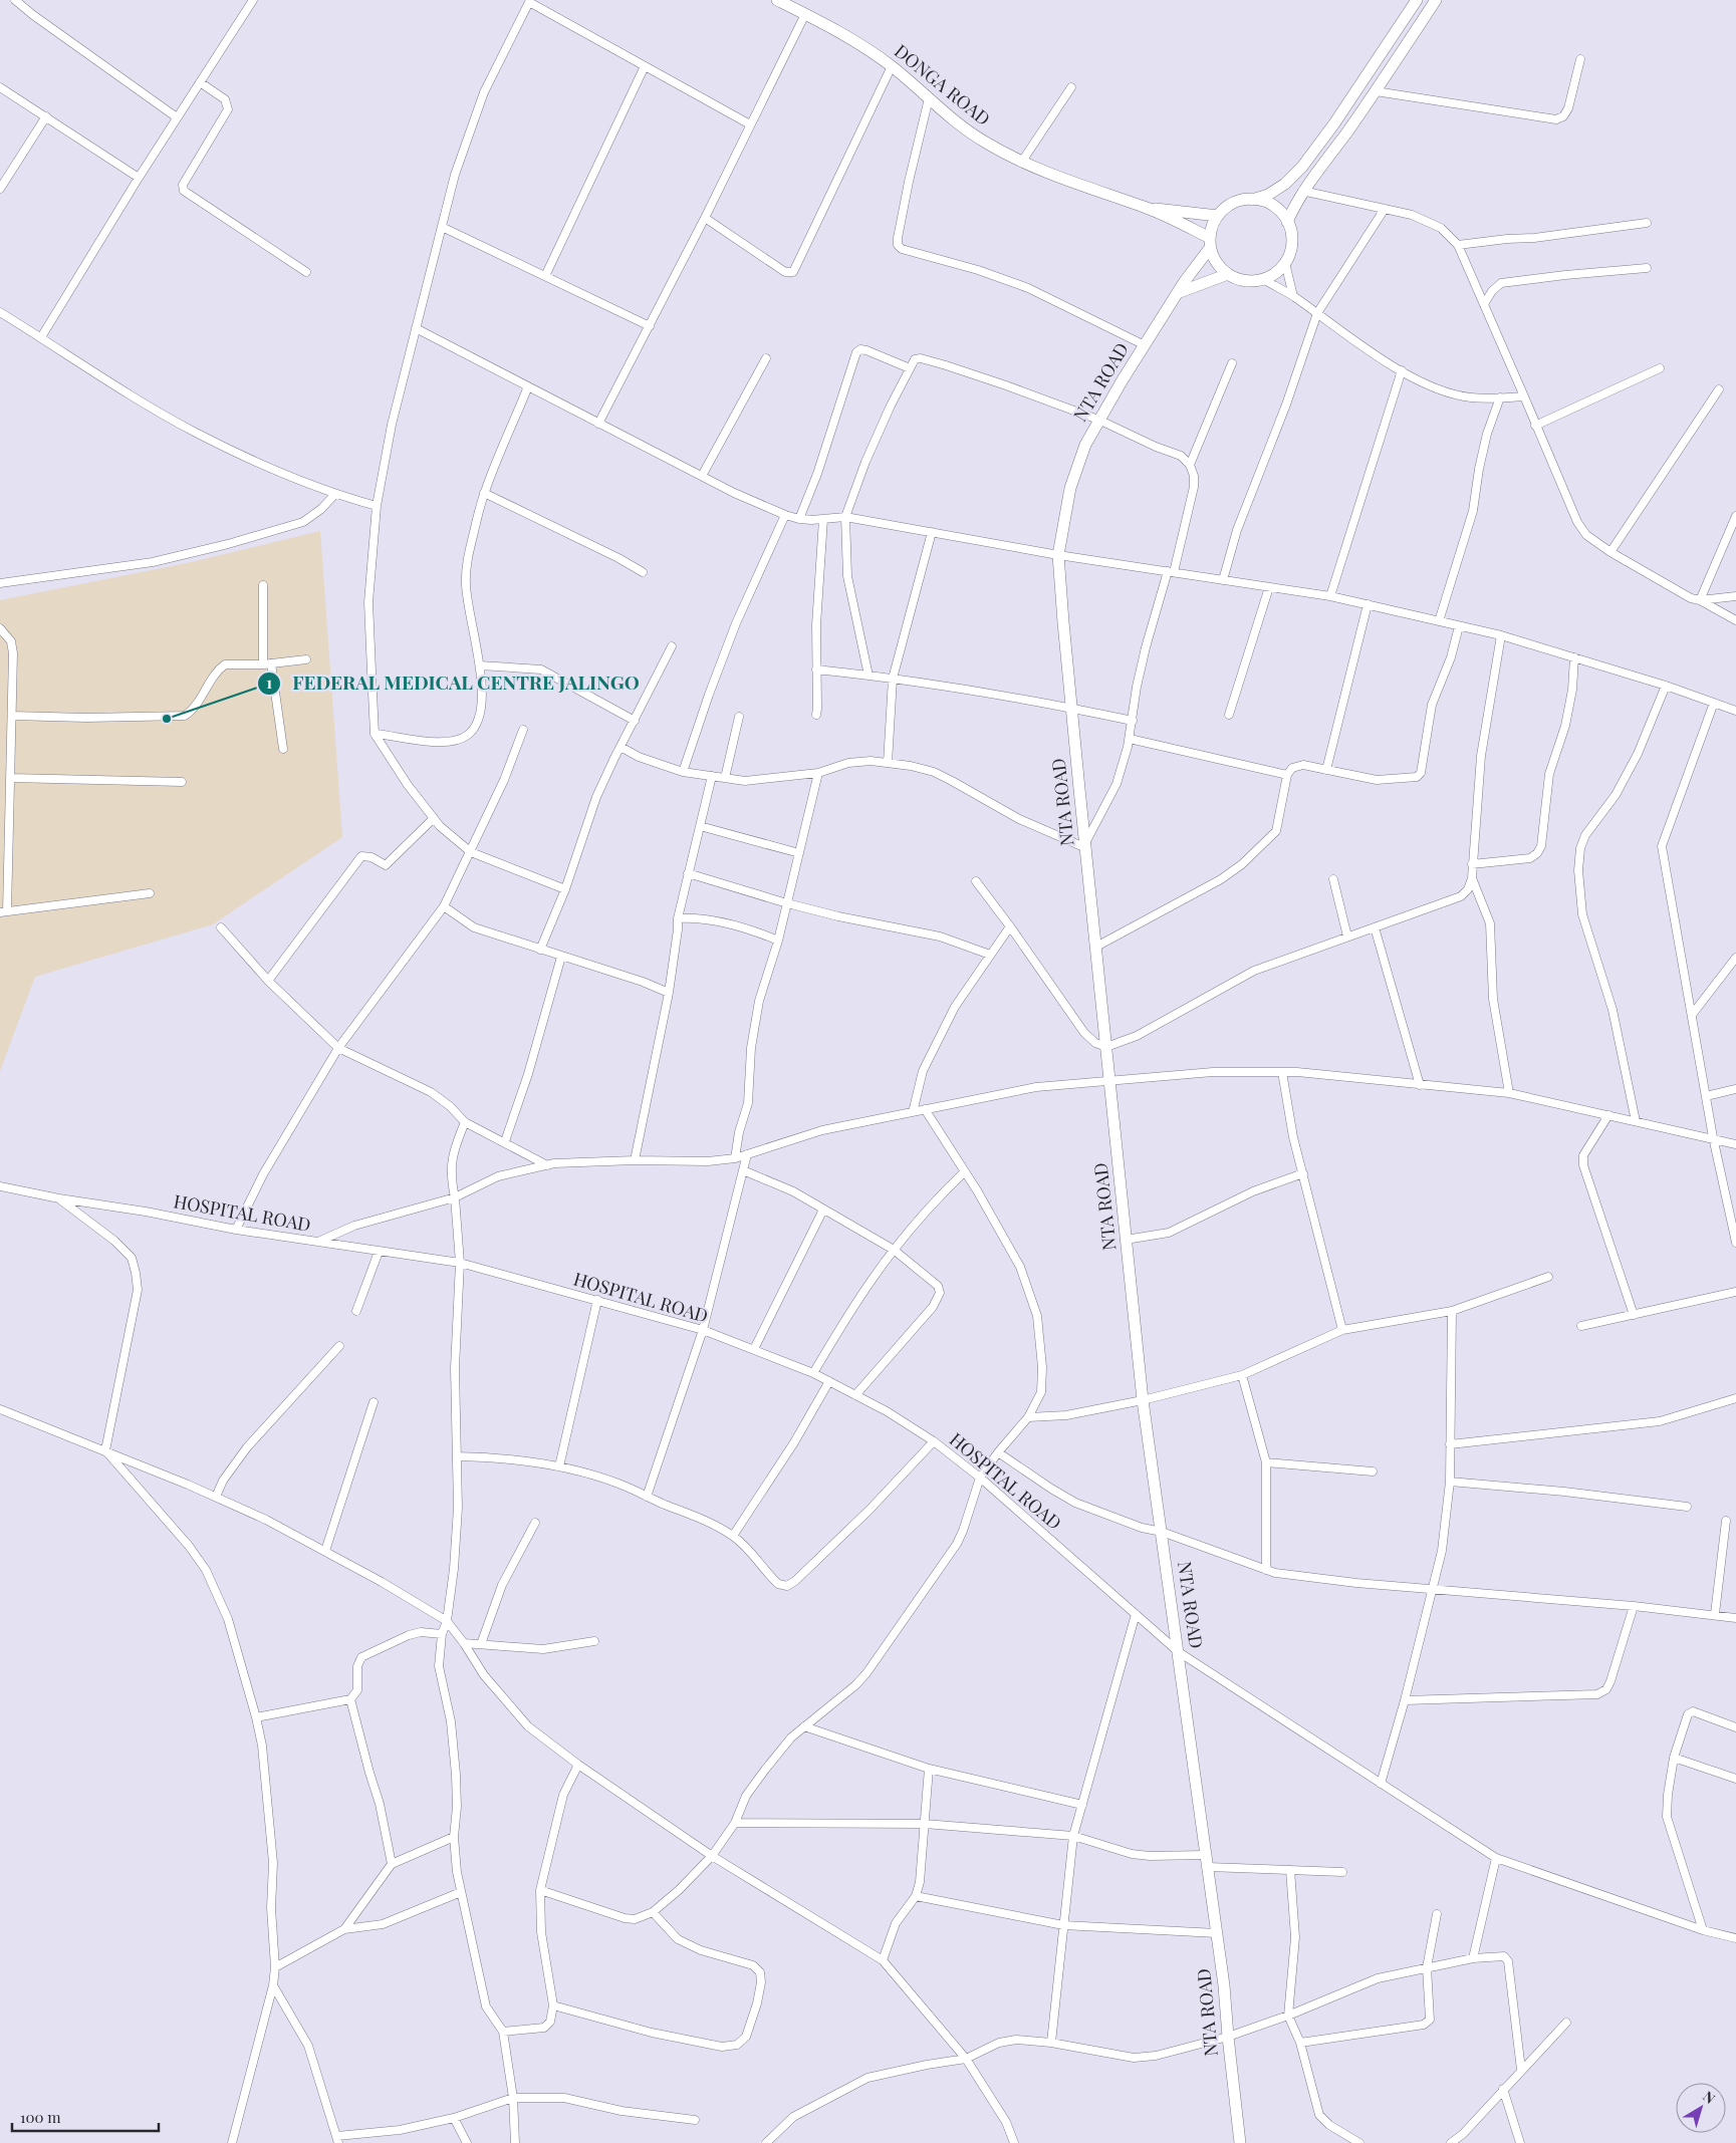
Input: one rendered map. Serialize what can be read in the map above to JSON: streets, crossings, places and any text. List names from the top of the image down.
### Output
{
  "streets": {
    "street": ["DONGA ROAD", "NTA ROAD", "HOSPITAL ROAD"]
  },
  "crossings": [
    ["NTA ROAD", "HOSPITAL ROAD"]
  ],
  "places": ["FEDERAL MEDICAL CENTRE JALINGO"],
  "scale_bar": "100 m",
  "north": "top right"
}
